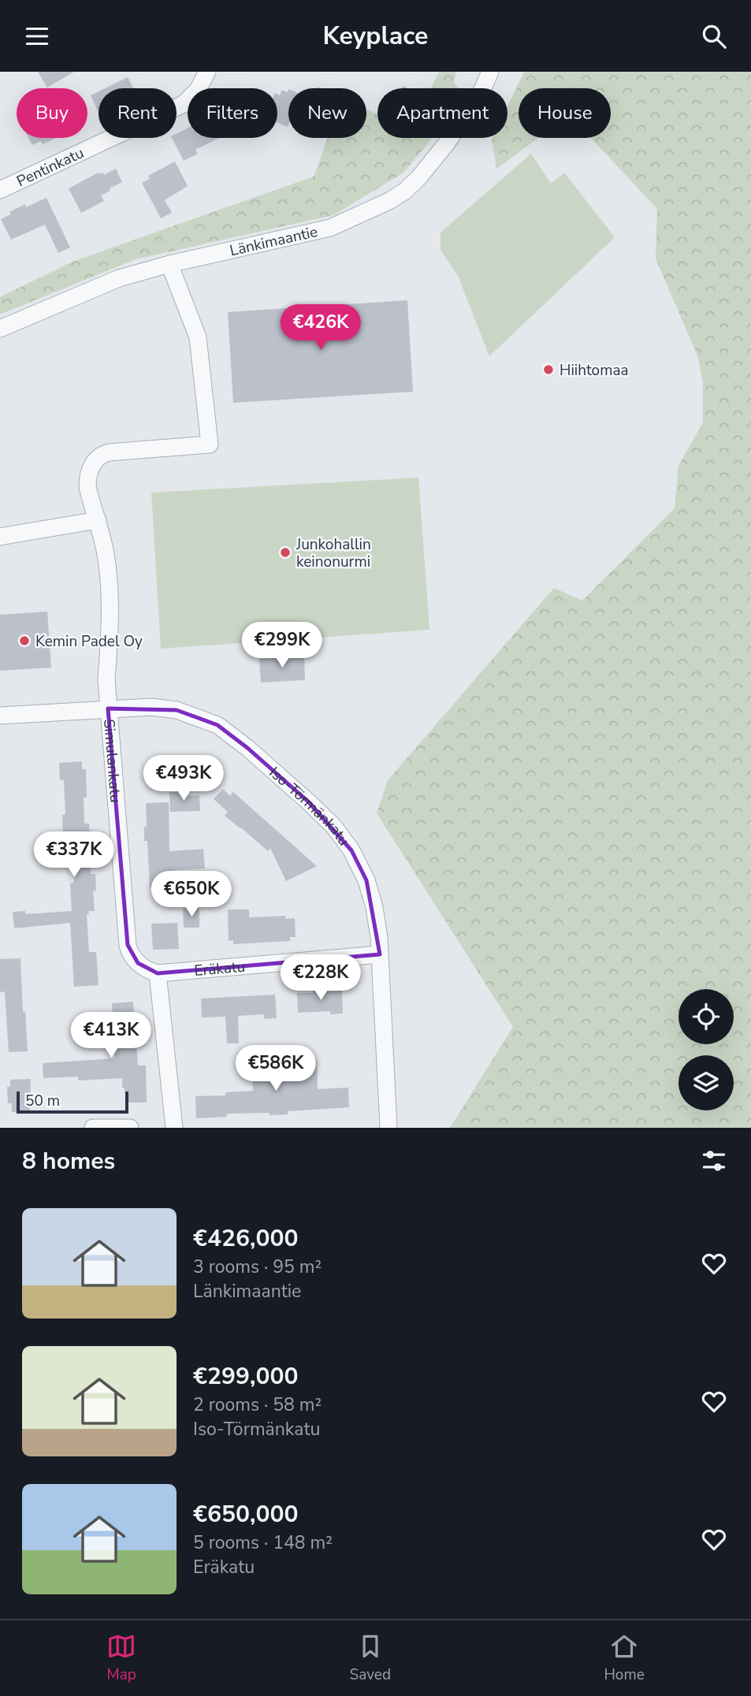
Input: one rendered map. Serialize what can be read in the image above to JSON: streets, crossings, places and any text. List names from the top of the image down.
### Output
{
  "streets": {
    "street": [
      "Pentinkatu",
      "Länkimaantie",
      "Simulankatu",
      "Iso-Törmänkatu",
      "Eräkatu"
    ]
  },
  "crossings": [
    ["Länkimaantie", "Simulankatu"],
    ["Simulankatu", "Iso-Törmänkatu"],
    ["Simulankatu", "Eräkatu"],
    ["Iso-Törmänkatu", "Eräkatu"]
  ],
  "places": ["Hiihtomaa", "Junkohallin keinonurmi", "Kemin Padel Oy"],
  "scale_bar": "50 m",
  "page": {
    "header": "Keyplace",
    "chip": [
      "Buy",
      "Rent",
      "Filters",
      "New",
      "Apartment",
      "House"
    ],
    "price": [
      "€426K",
      "€299K",
      "€493K",
      "€337K",
      "€650K",
      "€228K",
      "€413K",
      "€586K"
    ],
    "scale": "50 m",
    "heading": "8 homes",
    "list": [
      {
        "name": "€426,000",
        "note": "3 rooms · 95 m² · Länkimaantie"
      },
      {
        "name": "€299,000",
        "note": "2 rooms · 58 m² · Iso-Törmänkatu"
      },
      {
        "name": "€650,000",
        "note": "5 rooms · 148 m² · Eräkatu"
      }
    ],
    "tabs": ["Map", "Saved", "Home"]
  }
}
